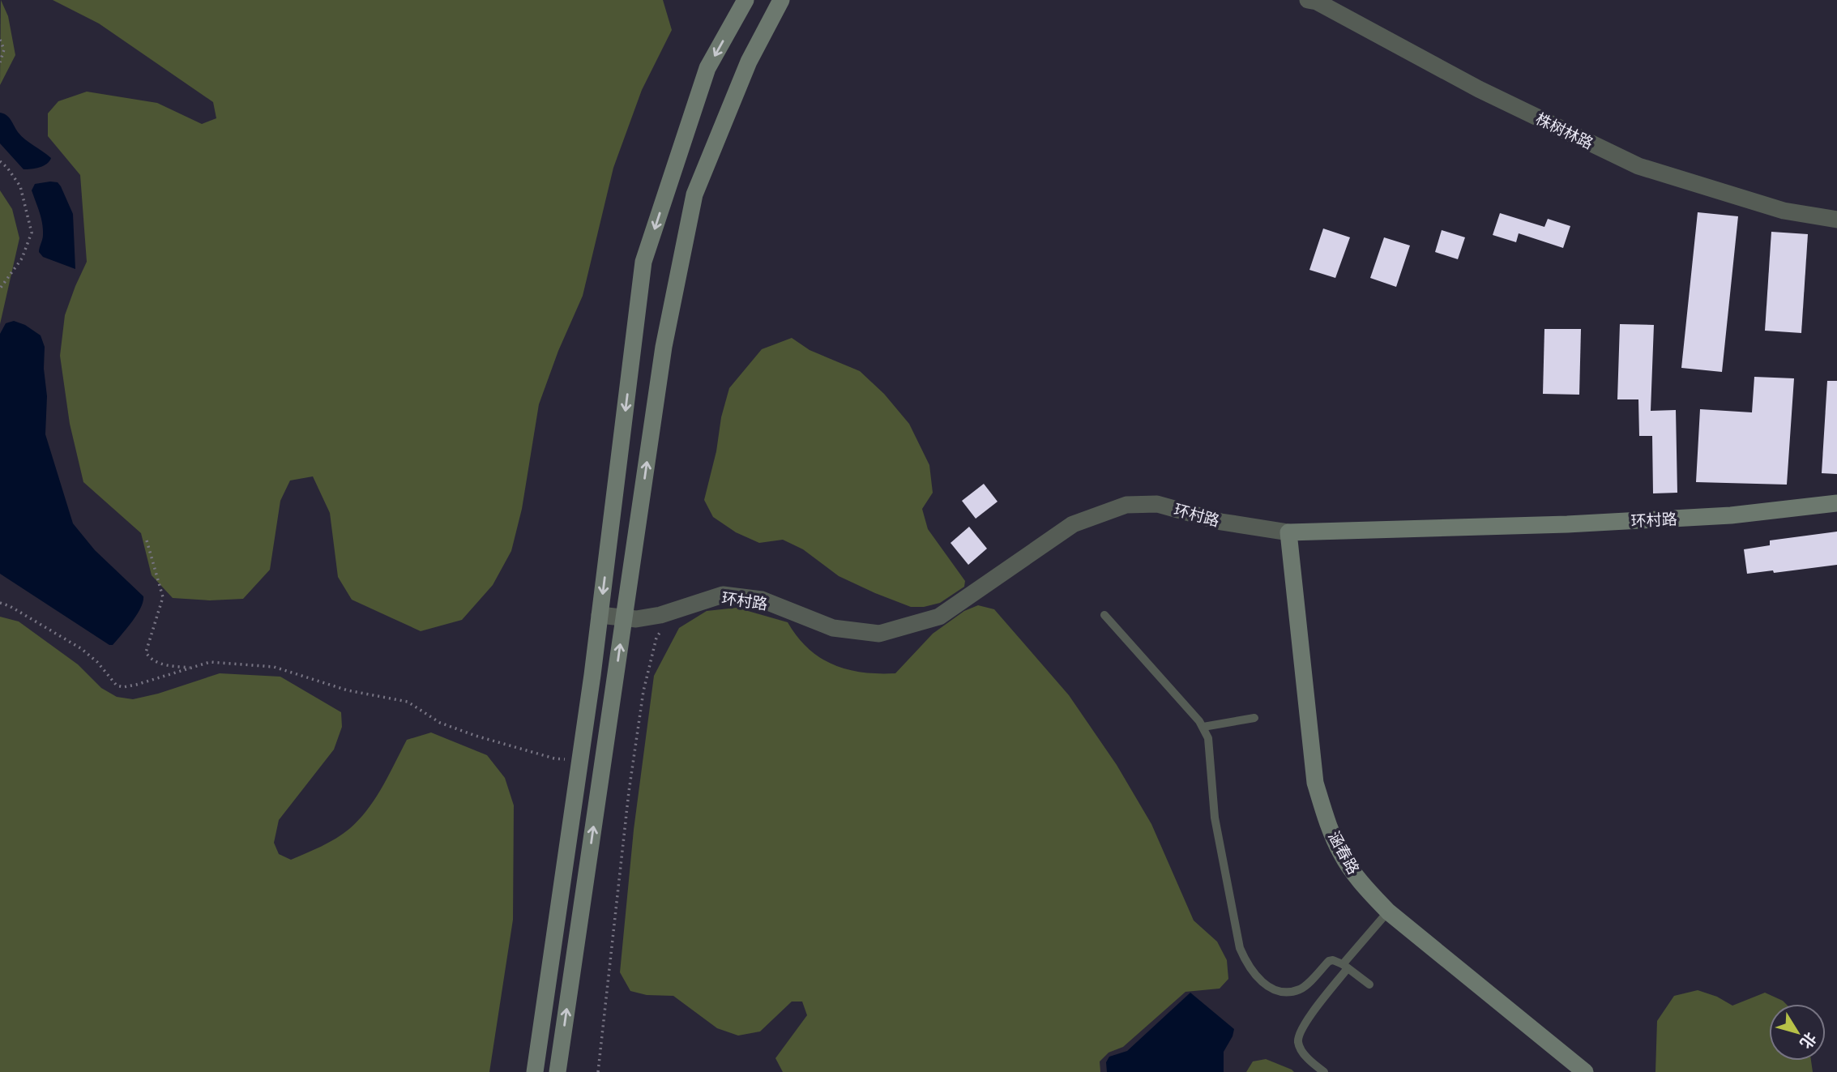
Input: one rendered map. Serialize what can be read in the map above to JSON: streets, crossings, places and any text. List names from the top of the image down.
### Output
{
  "streets": {
    "main road": ["环村路", "涵春路"],
    "street": ["株树林路"]
  },
  "crossings": [
    ["环村路", "涵春路"]
  ],
  "north": "bottom right"
}
